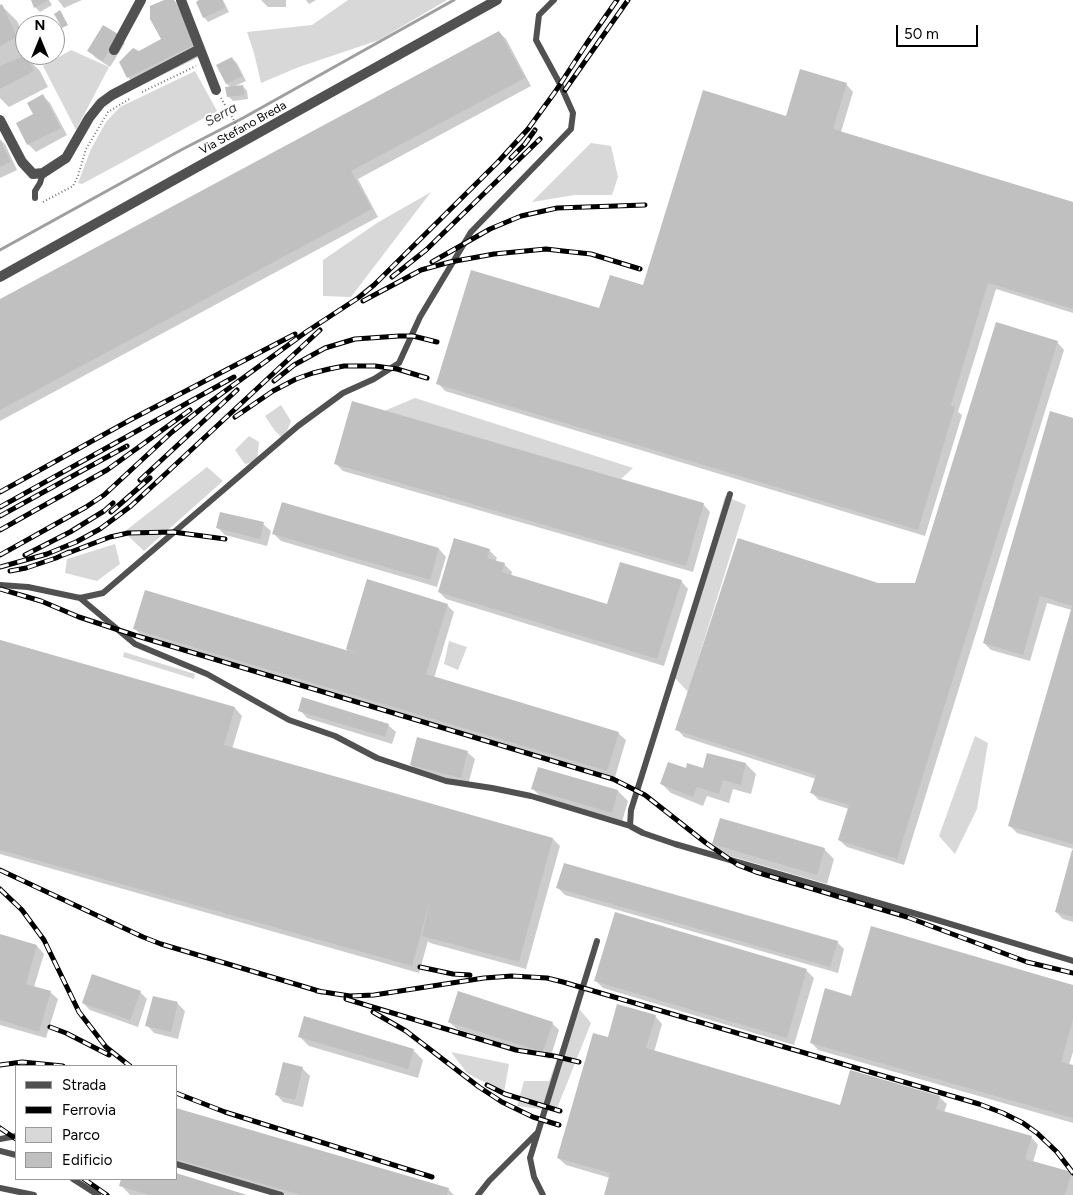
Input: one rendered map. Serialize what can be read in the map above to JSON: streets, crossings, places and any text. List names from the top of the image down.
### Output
{
  "streets": {
    "street": ["Via Stefano Breda"]
  },
  "water": ["Serra"],
  "legend": [
    "Strada",
    "Ferrovia",
    "Parco",
    "Edificio"
  ],
  "scale_bar": "50 m",
  "north": "top"
}
